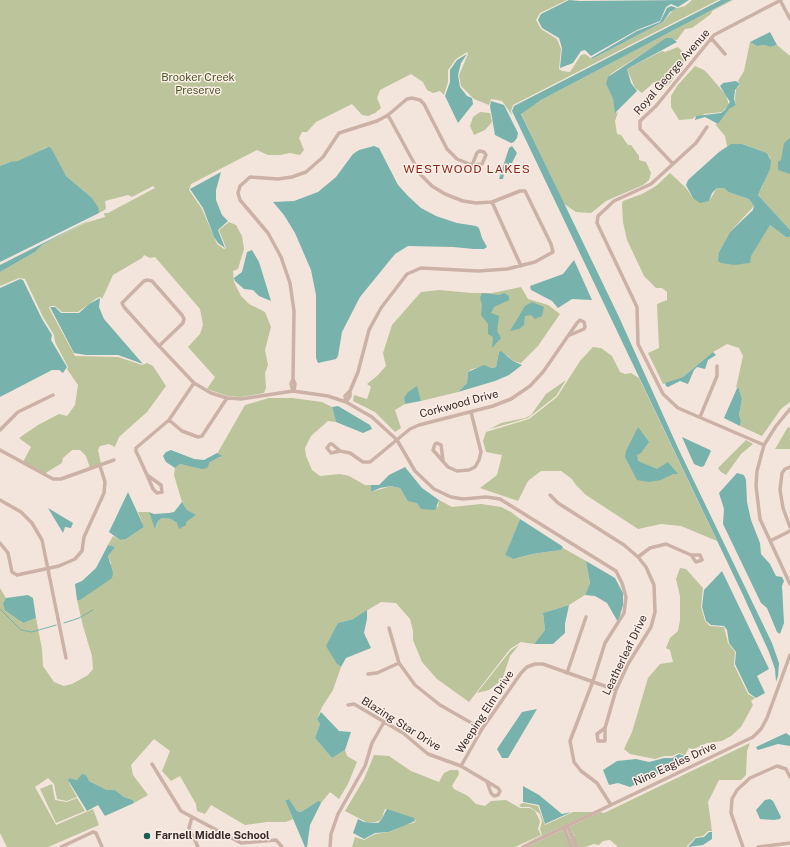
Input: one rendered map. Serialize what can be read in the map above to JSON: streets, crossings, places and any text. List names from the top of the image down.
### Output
{
  "streets": {
    "street": [
      "Royal George Avenue",
      "Corkwood Drive",
      "Leatherleaf Drive",
      "Weeping Elm Drive",
      "Blazing Star Drive",
      "Nine Eagles Drive"
    ]
  },
  "crossings": [
    ["Leatherleaf Drive", "Weeping Elm Drive"],
    ["Weeping Elm Drive", "Blazing Star Drive"]
  ],
  "districts": ["WESTWOOD LAKES"],
  "parks": ["Brooker Creek Preserve"],
  "places": ["Farnell Middle School"]
}
